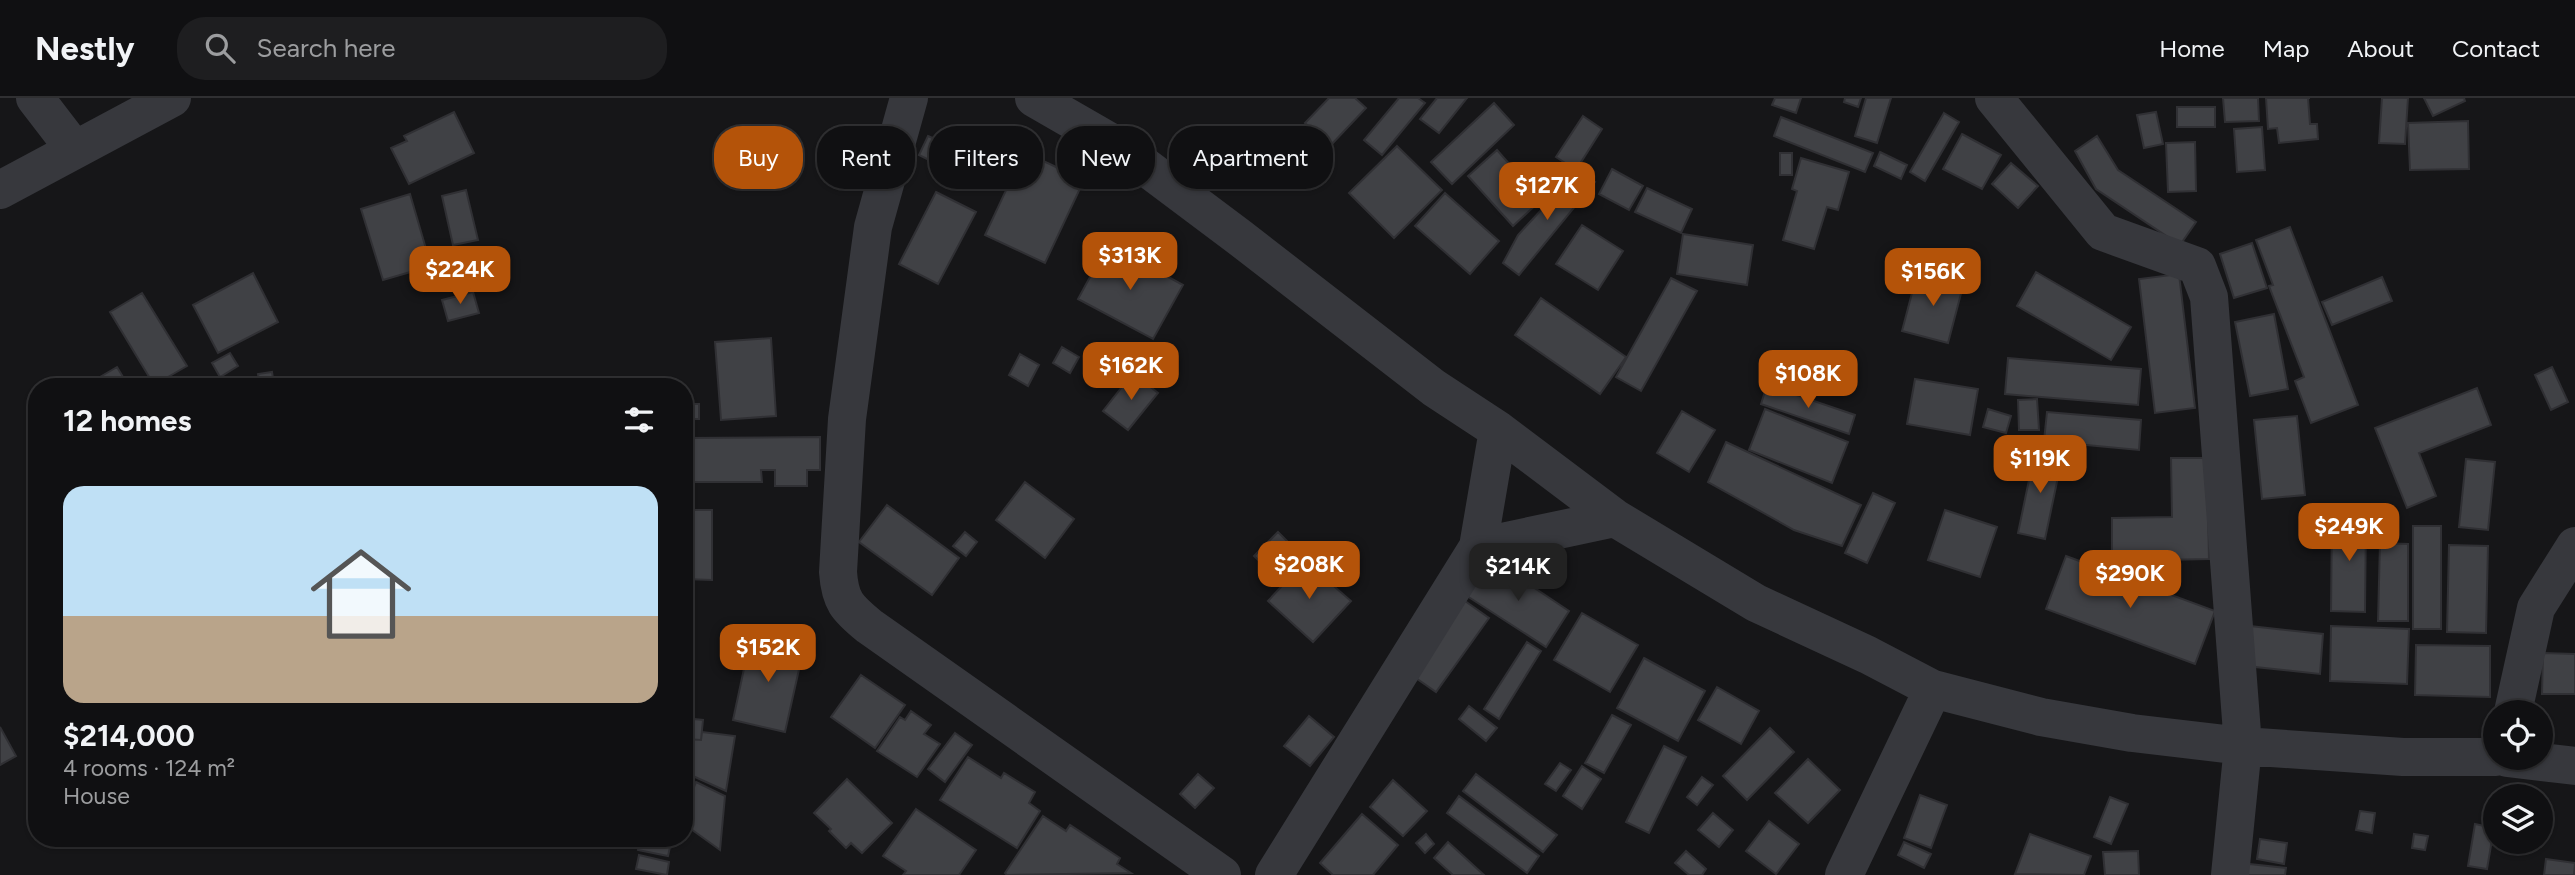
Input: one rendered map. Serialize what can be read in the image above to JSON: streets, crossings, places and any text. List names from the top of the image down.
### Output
{
  "page": {
    "header": "Nestly",
    "search": "Search here",
    "nav": [
      "Home",
      "Map",
      "About",
      "Contact"
    ],
    "chip": [
      "Buy",
      "Rent",
      "Filters",
      "New",
      "Apartment"
    ],
    "price": [
      "$127K",
      "$313K",
      "$224K",
      "$156K",
      "$162K",
      "$108K",
      "$119K",
      "$249K",
      "$208K",
      "$214K",
      "$290K",
      "$152K"
    ],
    "heading": "12 homes",
    "list": [
      {
        "name": "$214,000",
        "note": "4 rooms · 124 m² · House"
      }
    ]
  }
}
